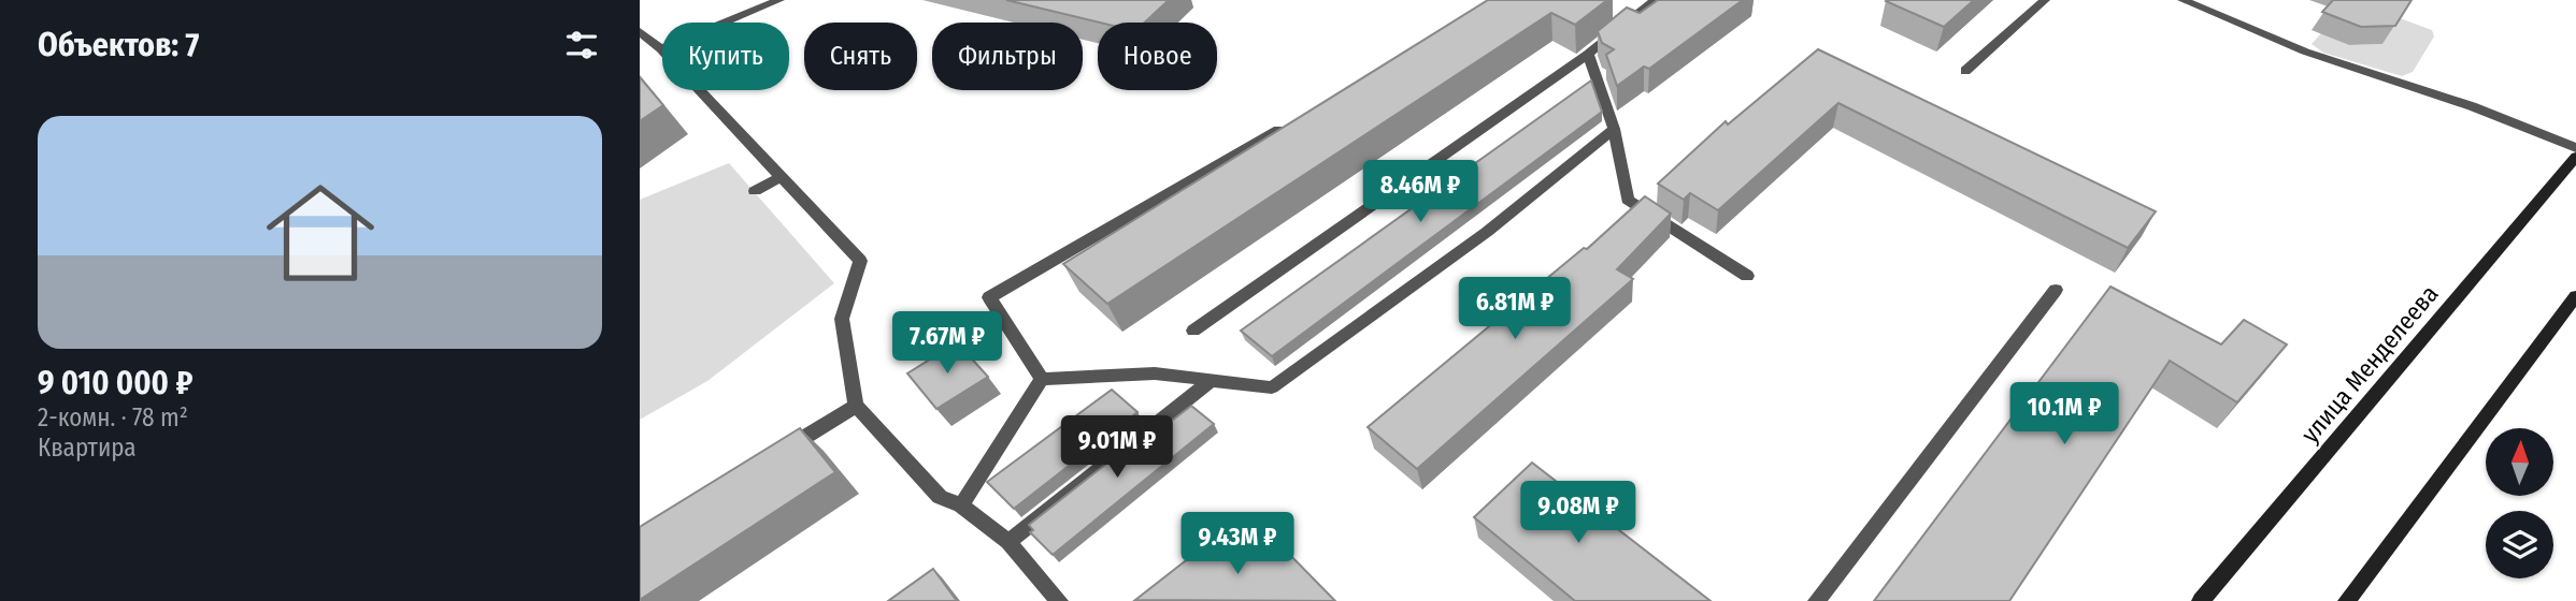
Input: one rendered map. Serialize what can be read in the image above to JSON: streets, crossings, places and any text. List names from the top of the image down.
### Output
{
  "streets": {
    "main road": ["улица Менделеева"]
  },
  "north": "top",
  "page": {
    "heading": "Объектов: 7",
    "chip": [
      "Купить",
      "Снять",
      "Фильтры",
      "Новое"
    ],
    "list": [
      {
        "name": "9 010 000 ₽",
        "note": "2-комн. · 78 m² · Квартира"
      }
    ],
    "price": [
      "8.46M ₽",
      "6.81M ₽",
      "7.67M ₽",
      "10.1M ₽",
      "9.01M ₽",
      "9.08M ₽",
      "9.43M ₽"
    ]
  }
}
